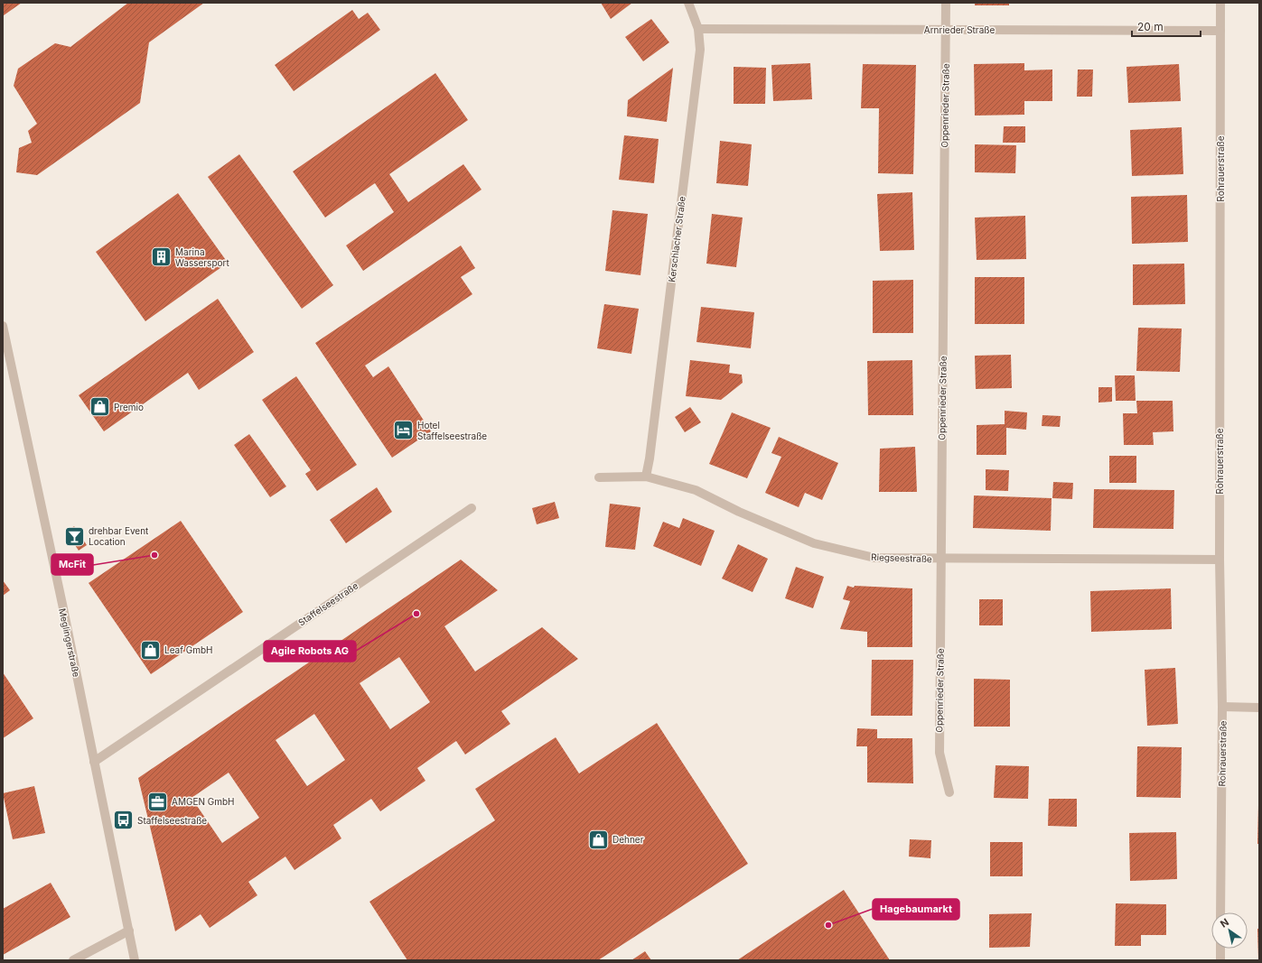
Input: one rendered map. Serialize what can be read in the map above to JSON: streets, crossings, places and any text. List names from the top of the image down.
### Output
{
  "streets": {
    "street": [
      "Arnrieder Straße",
      "Oppenrieder Straße",
      "Rohrauerstraße",
      "Kerschlacher Straße",
      "Riegseestraße",
      "Staffelseestraße",
      "Meglingerstraße"
    ]
  },
  "crossings": [
    ["Arnrieder Straße", "Oppenrieder Straße"],
    ["Arnrieder Straße", "Rohrauerstraße"],
    ["Arnrieder Straße", "Kerschlacher Straße"],
    ["Oppenrieder Straße", "Riegseestraße"],
    ["Rohrauerstraße", "Riegseestraße"],
    ["Kerschlacher Straße", "Riegseestraße"],
    ["Staffelseestraße", "Meglingerstraße"]
  ],
  "places": {
    "building": ["Marina Wassersport"],
    "shop": ["Premio", "Leaf GmbH", "Dehner"],
    "hotel": ["Hotel Staffelseestraße"],
    "bar": ["drehbar Event Location"],
    "other": ["McFit", "Agile Robots AG", "Hagebaumarkt"],
    "office": ["AMGEN GmbH"],
    "bus stop": ["Staffelseestraße"]
  },
  "scale_bar": "20 m",
  "north": "top left"
}
